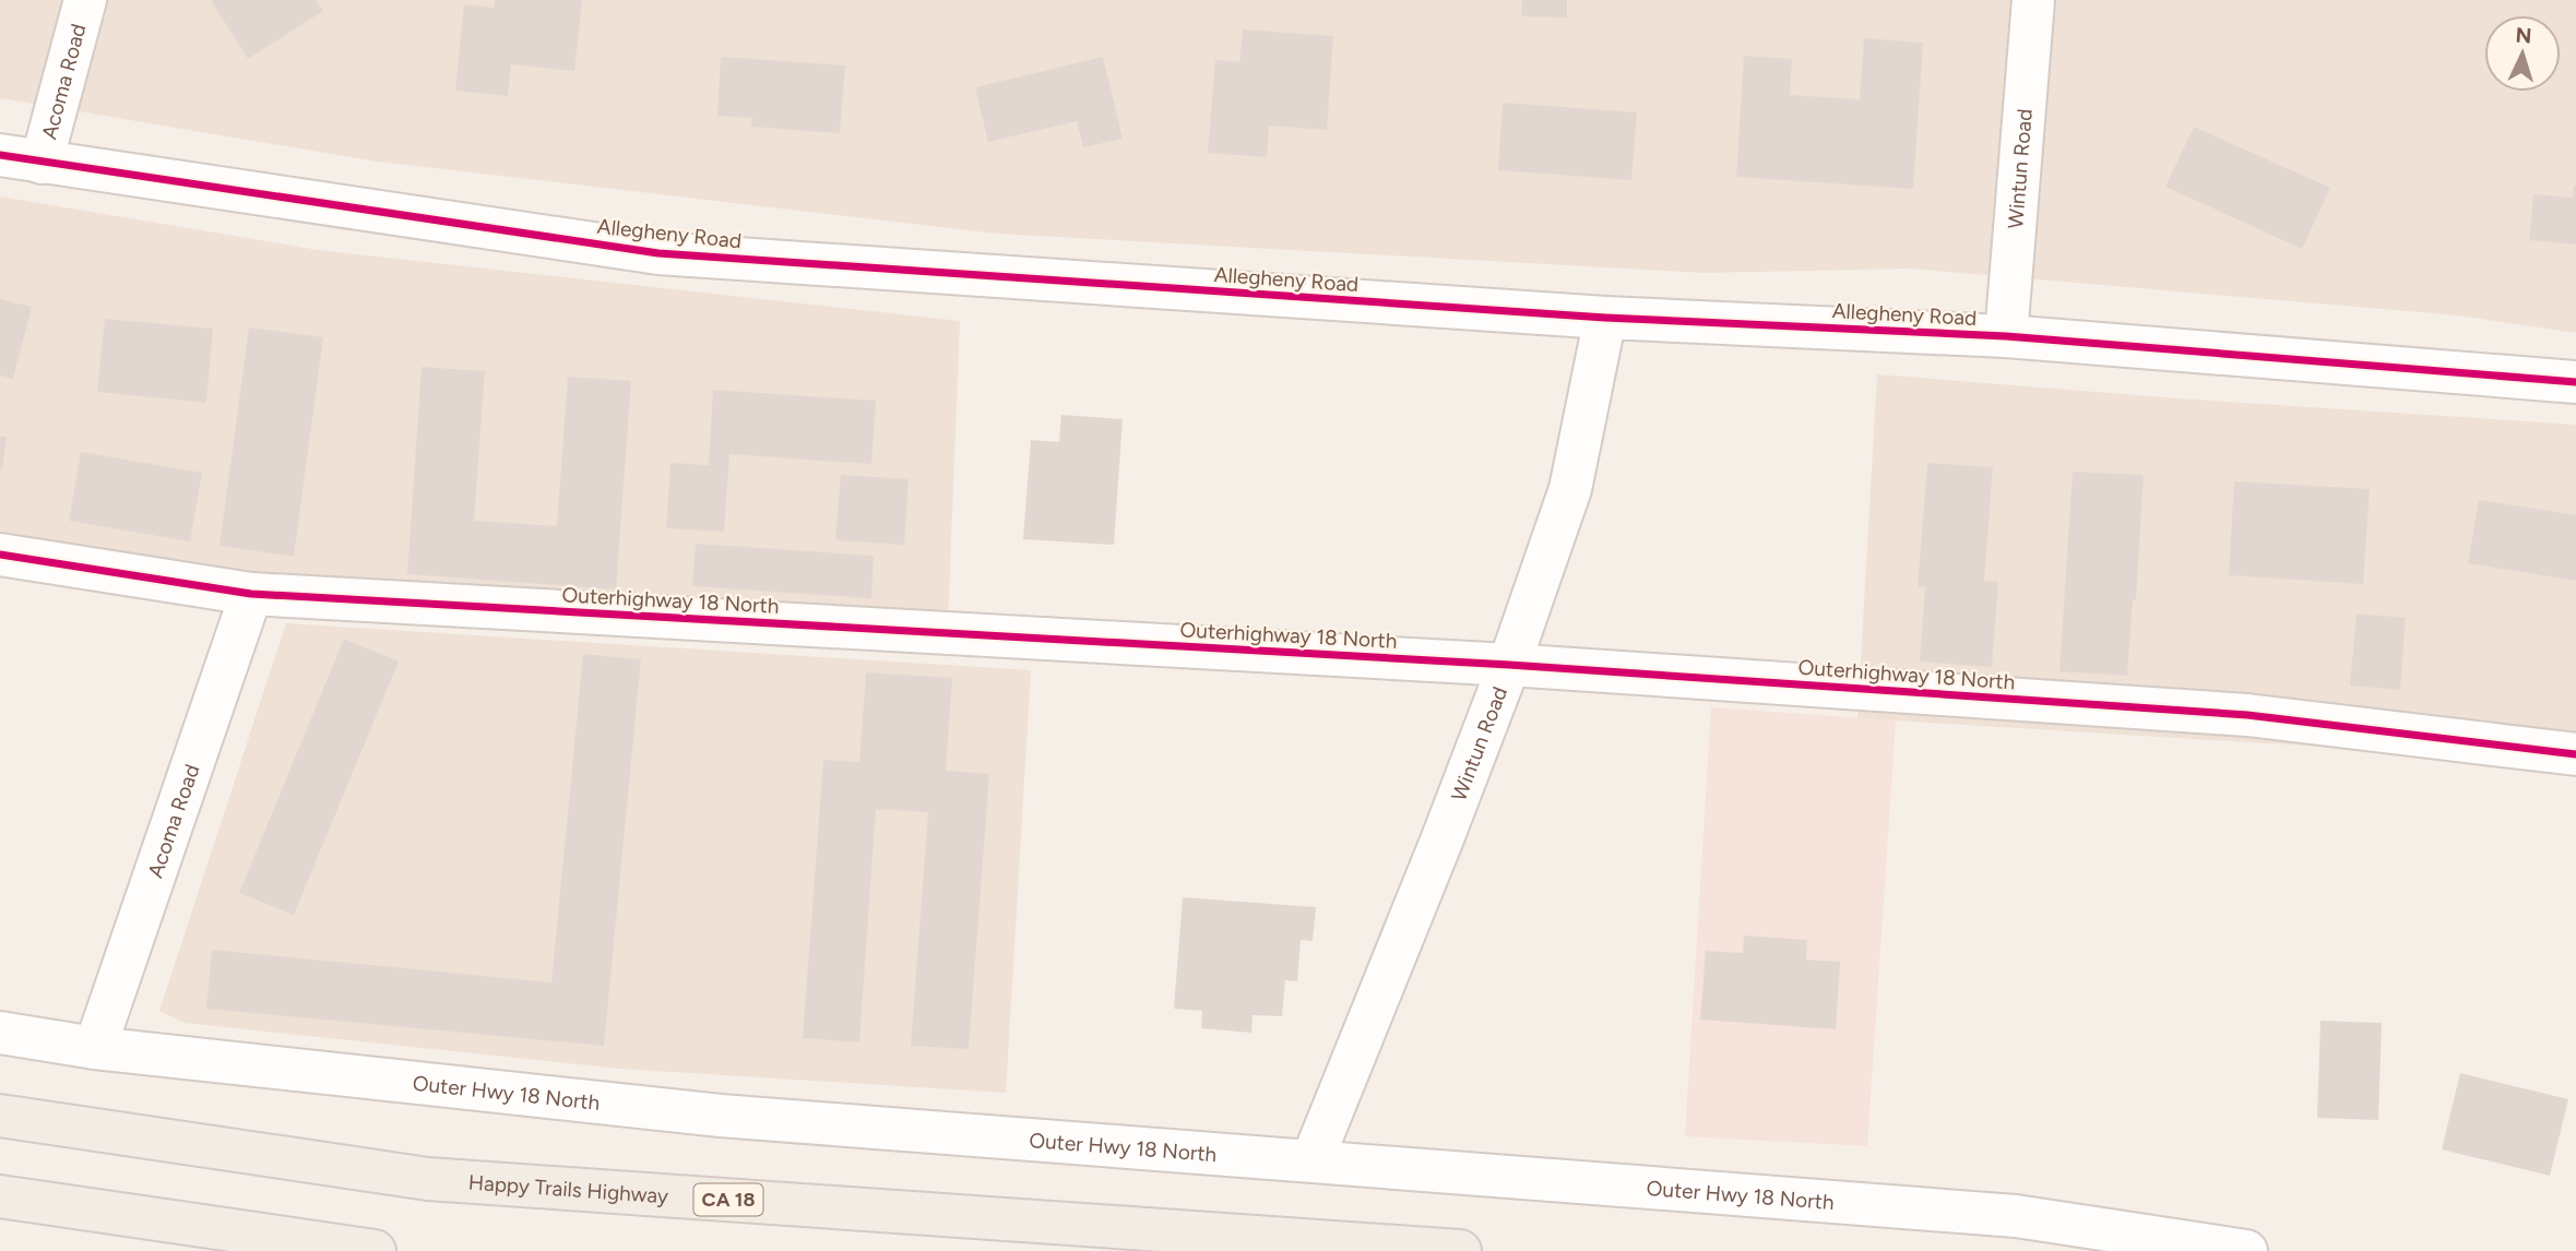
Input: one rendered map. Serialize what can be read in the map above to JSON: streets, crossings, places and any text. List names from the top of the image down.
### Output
{
  "streets": {
    "main road": ["Happy Trails Highway", "CA 18"],
    "street": [
      "Acoma Road",
      "Wintun Road",
      "Allegheny Road",
      "Outerhighway 18 North",
      "Outer Hwy 18 North"
    ]
  },
  "crossings": [
    ["Acoma Road", "Allegheny Road"],
    ["Acoma Road", "Outerhighway 18 North"],
    ["Acoma Road", "Outer Hwy 18 North"],
    ["Wintun Road", "Allegheny Road"],
    ["Wintun Road", "Outerhighway 18 North"],
    ["Wintun Road", "Outer Hwy 18 North"]
  ],
  "north": "top"
}
